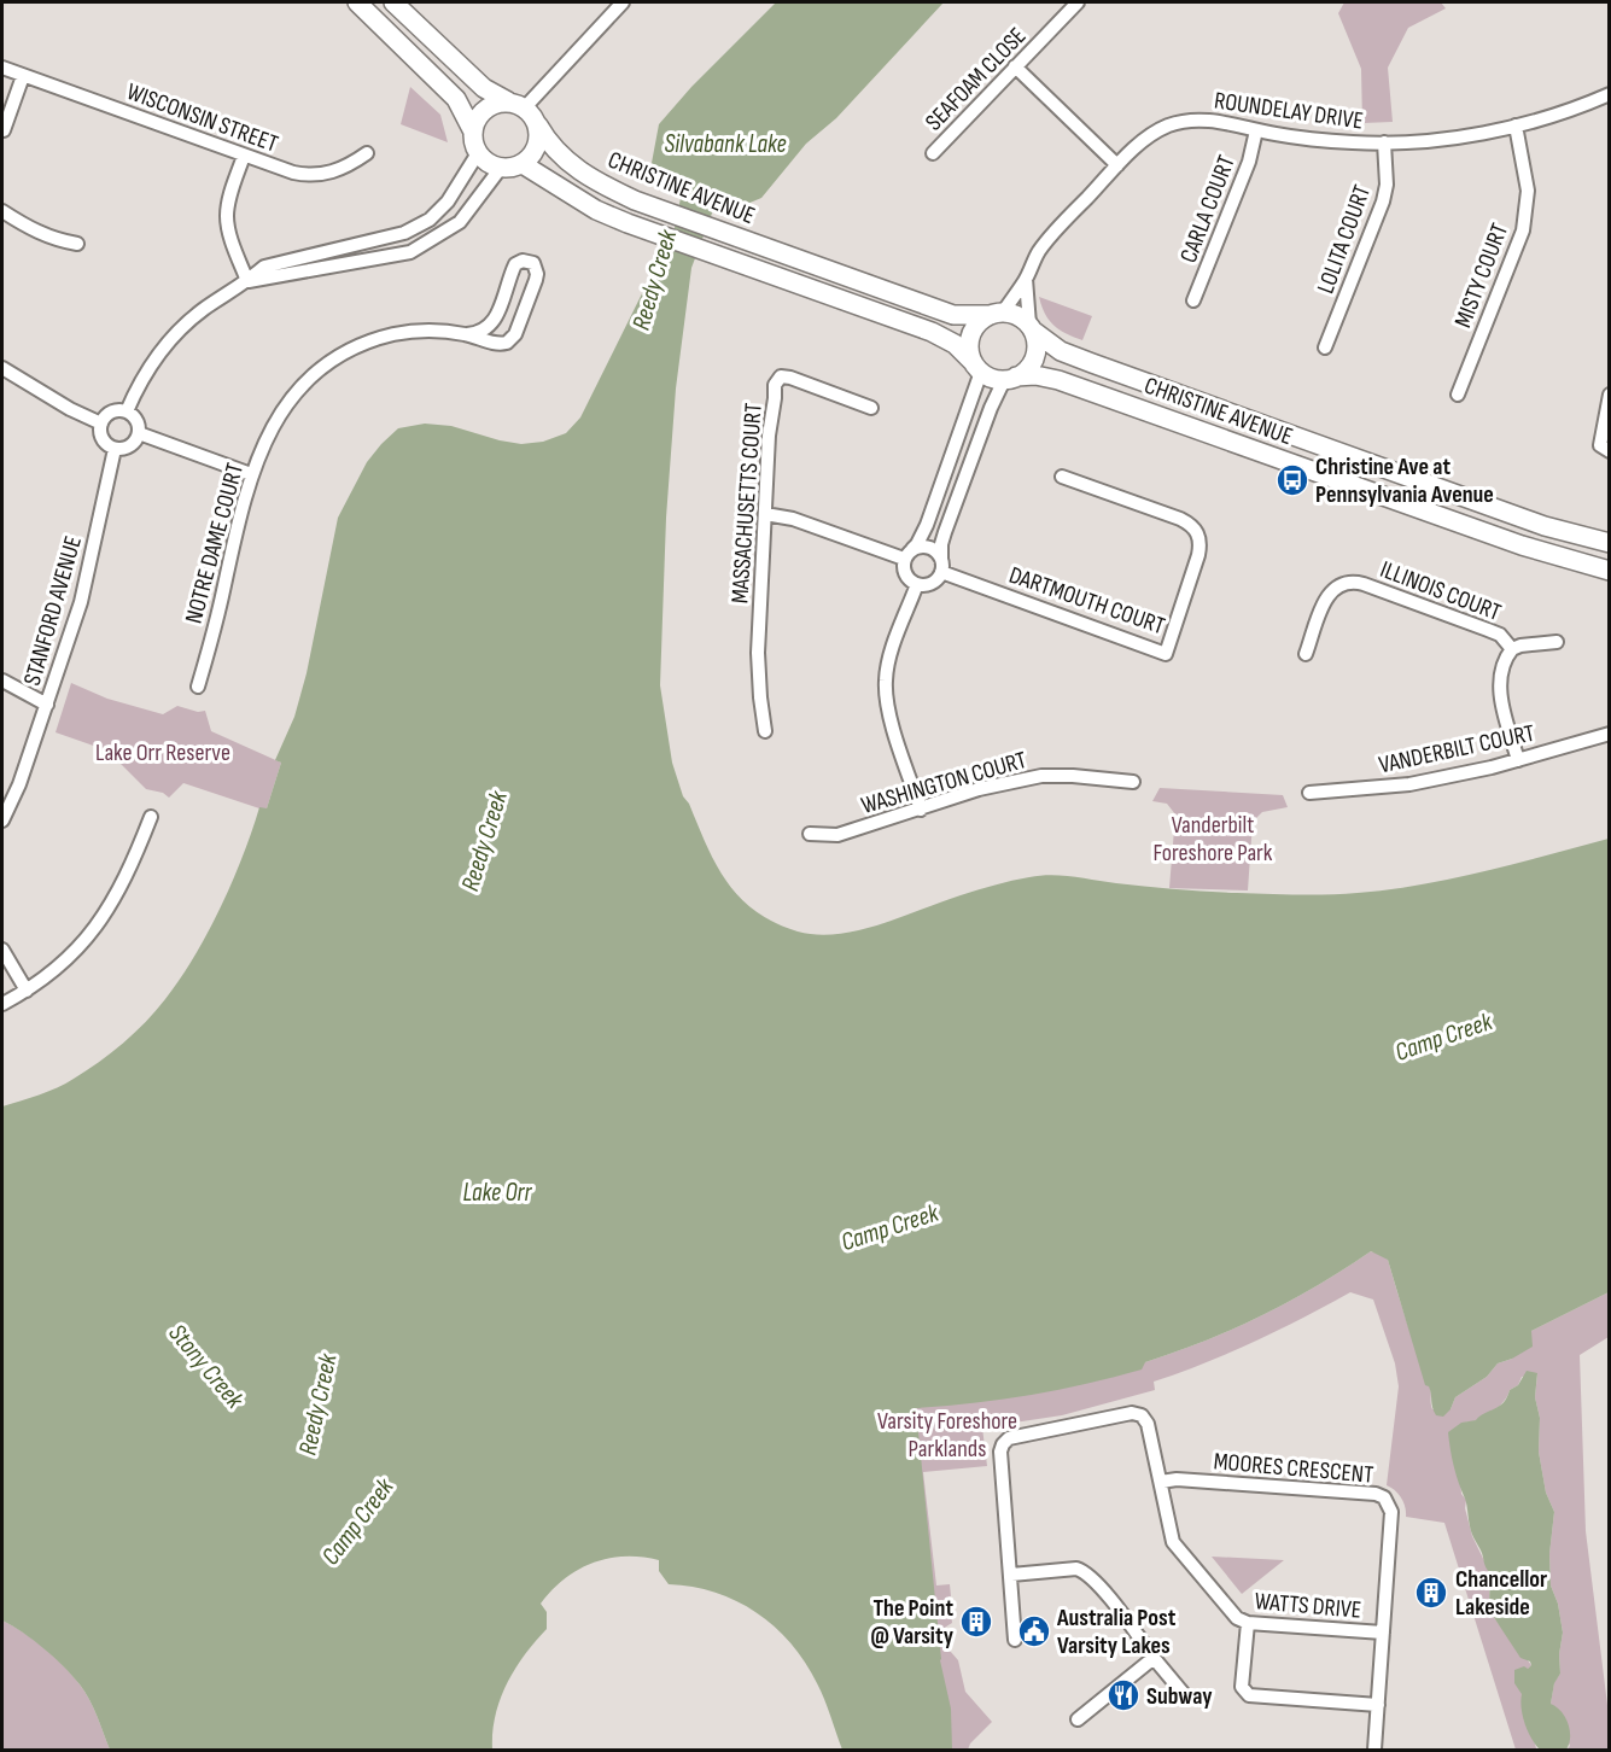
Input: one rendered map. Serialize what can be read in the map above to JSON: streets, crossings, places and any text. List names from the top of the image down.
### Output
{
  "streets": {
    "main road": ["CHRISTINE AVENUE"],
    "street": [
      "SEAFOAM CLOSE",
      "ROUNDELAY DRIVE",
      "WISCONSIN STREET",
      "CARLA COURT",
      "LOLITA COURT",
      "MISTY COURT",
      "MASSACHUSETTS COURT",
      "NOTRE DAME COURT",
      "ILLINOIS COURT",
      "DARTMOUTH COURT",
      "STANFORD AVENUE",
      "VANDERBILT COURT",
      "WASHINGTON COURT",
      "MOORES CRESCENT",
      "WATTS DRIVE"
    ]
  },
  "crossings": [
    ["ROUNDELAY DRIVE", "CHRISTINE AVENUE"],
    ["ROUNDELAY DRIVE", "CARLA COURT"],
    ["ROUNDELAY DRIVE", "LOLITA COURT"],
    ["ROUNDELAY DRIVE", "MISTY COURT"],
    ["MOORES CRESCENT", "WATTS DRIVE"]
  ],
  "water": [
    "Silvabank Lake",
    "Reedy Creek",
    "Camp Creek",
    "Lake Orr",
    "Stony Creek"
  ],
  "parks": ["Lake Orr Reserve", "Vanderbilt Foreshore Park", "Varsity Foreshore Parklands"],
  "places": {
    "bus stop": ["Christine Ave at Pennsylvania Avenue"],
    "building": ["Chancellor Lakeside", "The Point @ Varsity"],
    "public building": ["Australia Post Varsity Lakes"],
    "restaurant": ["Subway"]
  }
}
